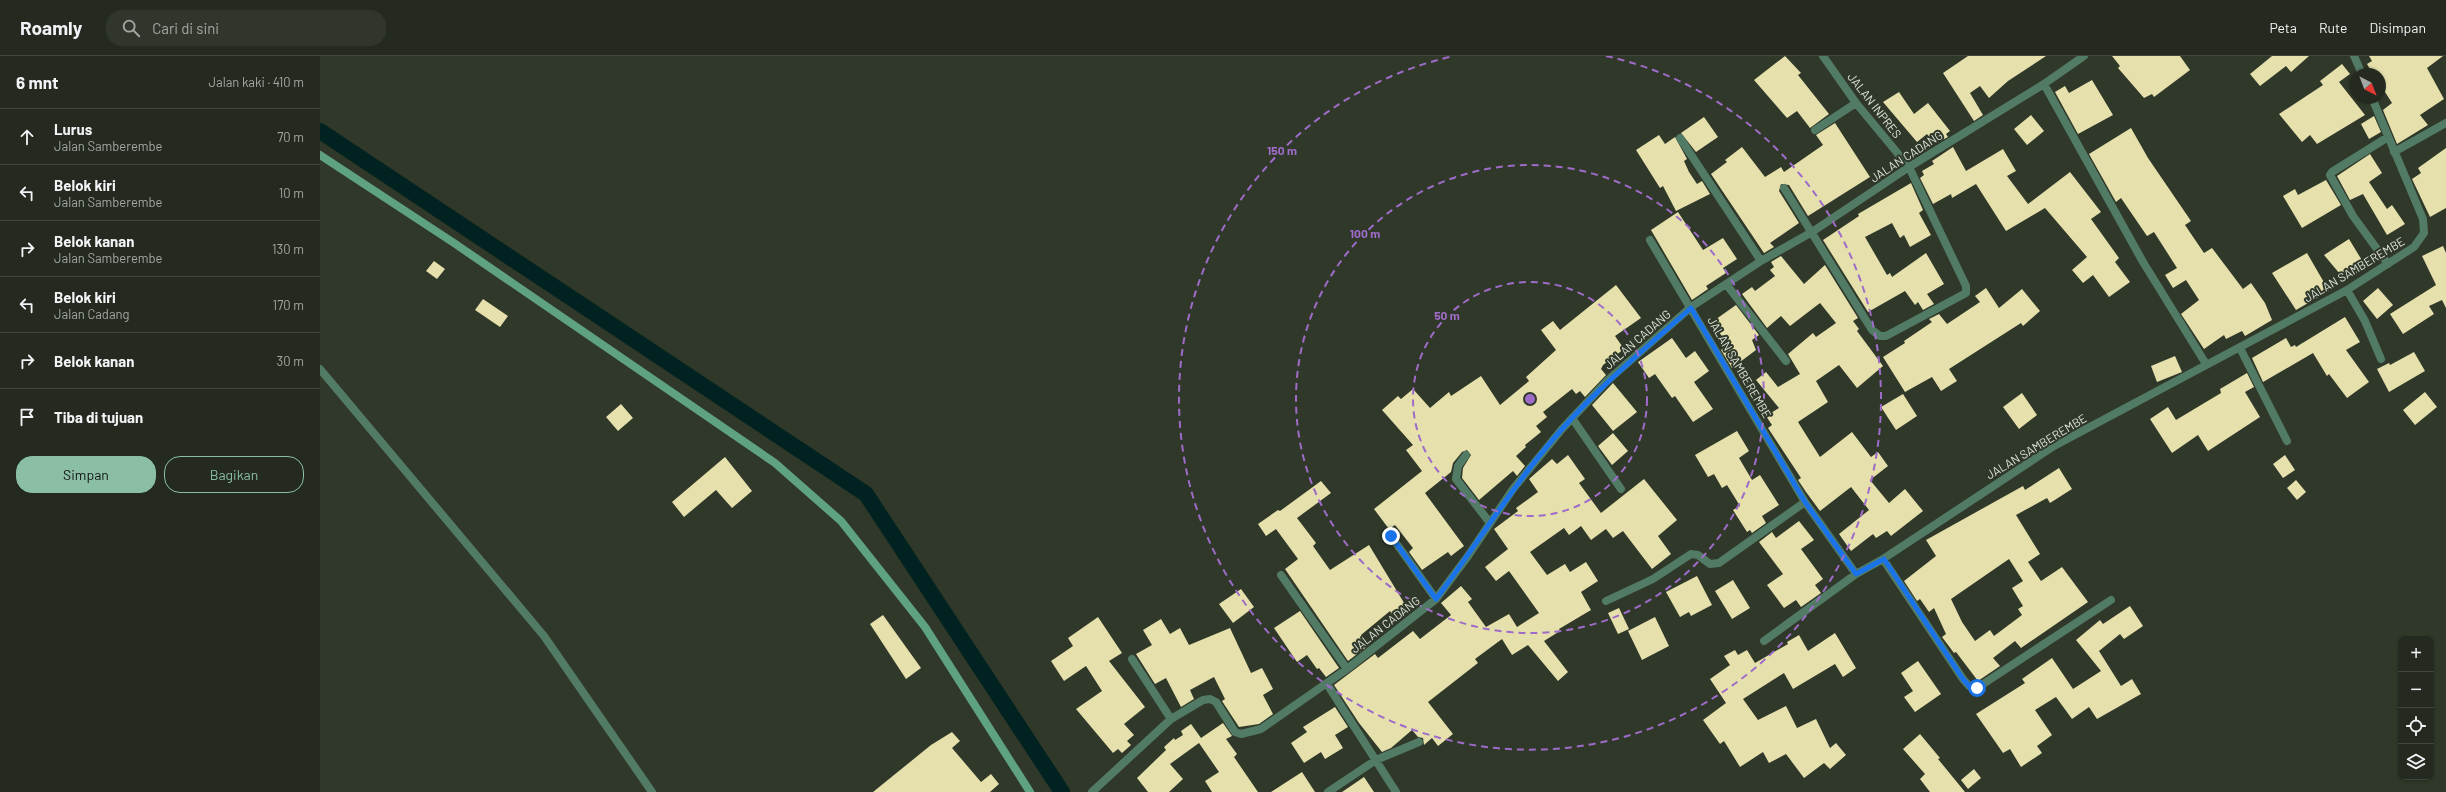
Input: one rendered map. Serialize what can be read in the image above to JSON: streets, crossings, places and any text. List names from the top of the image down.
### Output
{
  "streets": {
    "street": ["JALAN INPRES", "JALAN CADANG", "JALAN SAMBEREMBE"]
  },
  "crossings": [
    ["JALAN INPRES", "JALAN CADANG"],
    ["JALAN CADANG", "JALAN SAMBEREMBE"]
  ],
  "north": "bottom right",
  "page": {
    "header": "Roamly",
    "search": "Cari di sini",
    "nav": ["Peta", "Rute", "Disimpan"],
    "heading": ["6 mnt", "Jalan kaki · 410 m"],
    "list": [
      ["Lurus", "Jalan Samberembe", "70 m"],
      ["Belok kiri", "Jalan Samberembe", "10 m"],
      ["Belok kanan", "Jalan Samberembe", "130 m"],
      ["Belok kiri", "Jalan Cadang", "170 m"],
      ["Belok kanan", "30 m"],
      "Tiba di tujuan"
    ],
    "buttons": ["Simpan", "Bagikan"],
    "map_buttons": ["+", "−"]
  },
  "rings": ["150 m", "100 m", "50 m"]
}
